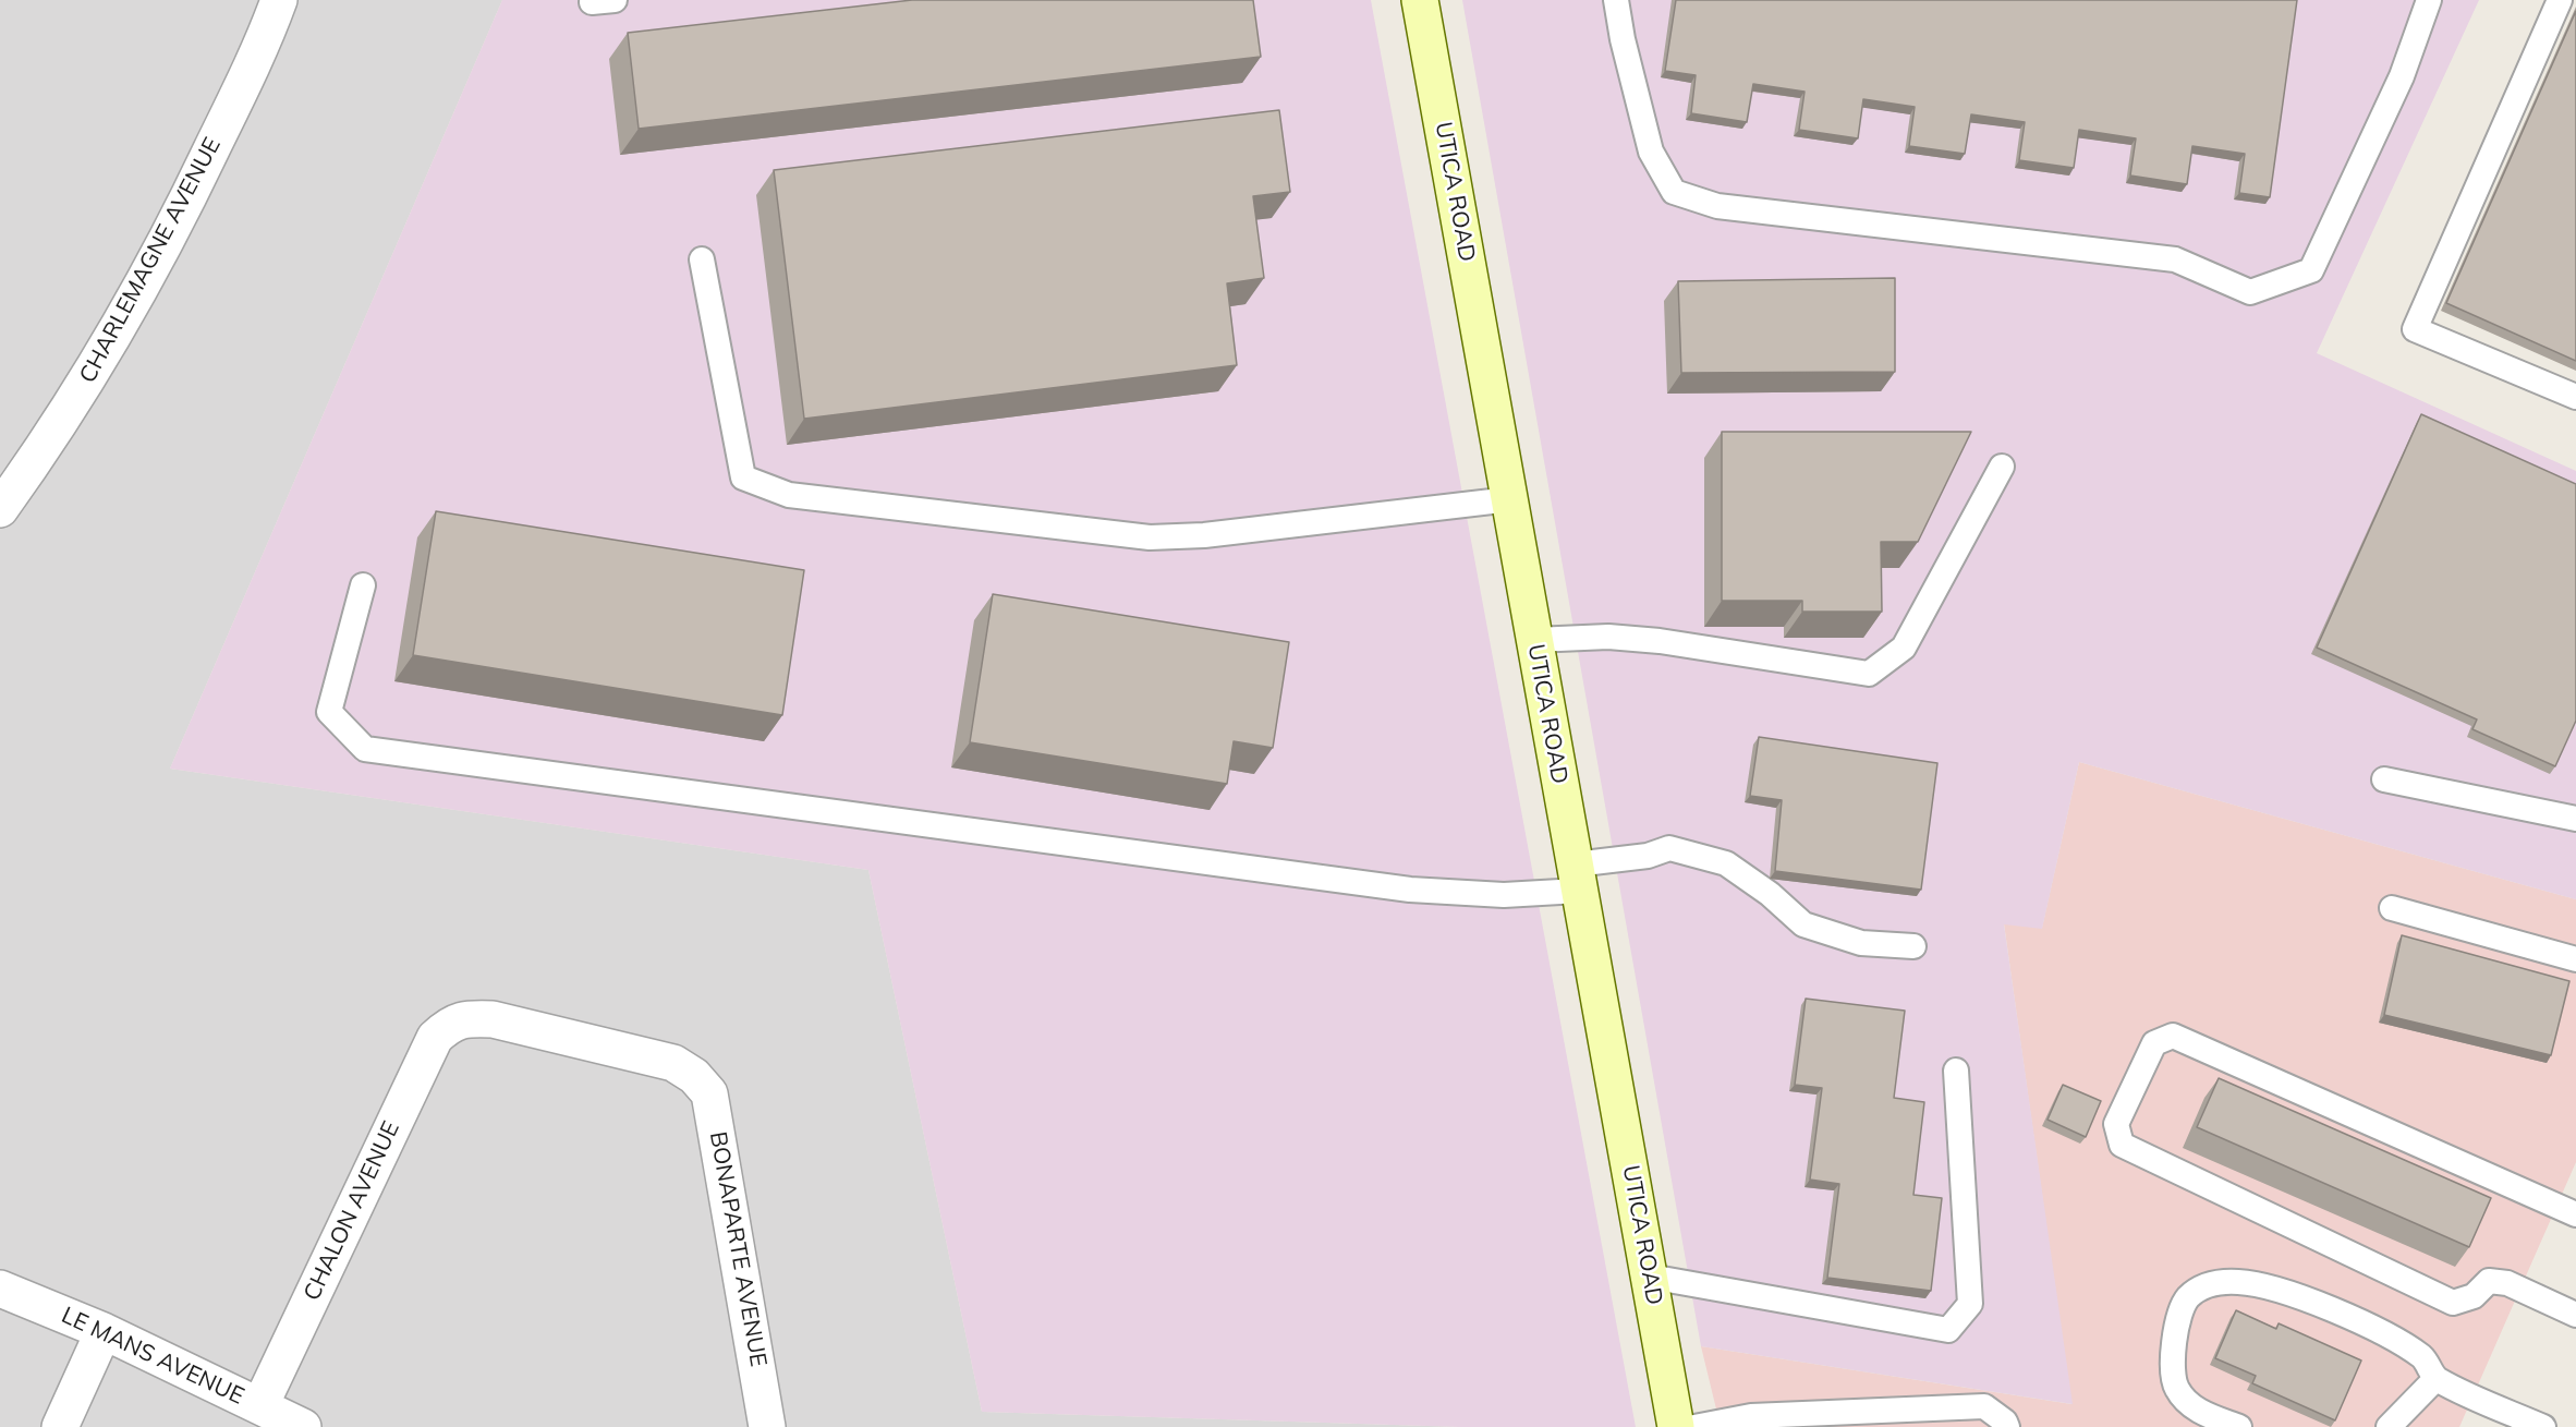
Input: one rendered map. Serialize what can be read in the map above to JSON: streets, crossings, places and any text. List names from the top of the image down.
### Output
{
  "streets": {
    "street": [
      "UTICA ROAD",
      "CHARLEMAGNE AVENUE",
      "CHALON AVENUE",
      "BONAPARTE AVENUE",
      "LE MANS AVENUE"
    ]
  },
  "crossings": [
    ["CHALON AVENUE", "BONAPARTE AVENUE"],
    ["CHALON AVENUE", "LE MANS AVENUE"]
  ]
}
